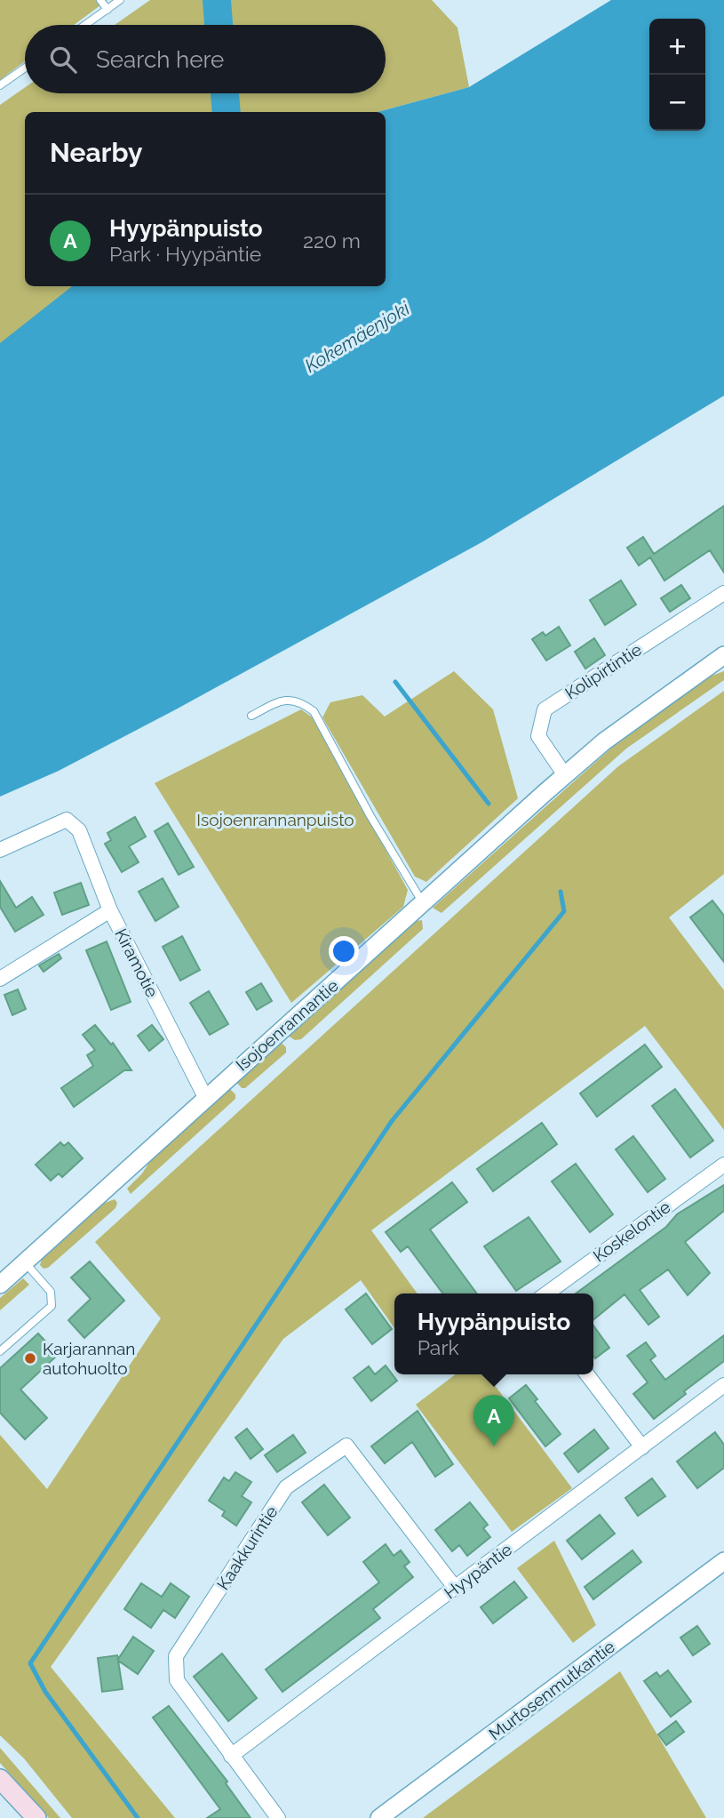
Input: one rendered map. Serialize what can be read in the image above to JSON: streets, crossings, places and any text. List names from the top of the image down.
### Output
{
  "streets": {
    "street": [
      "Kolipirtintie",
      "Kiramotie",
      "Isojoenrannantie",
      "Koskelontie",
      "Kaakkurintie",
      "Hyypäntie",
      "Murtosenmutkantie"
    ]
  },
  "crossings": [
    ["Kolipirtintie", "Isojoenrannantie"],
    ["Kiramotie", "Isojoenrannantie"],
    ["Kaakkurintie", "Hyypäntie"]
  ],
  "water": ["Kokemäenjoki"],
  "parks": ["Isojoenrannanpuisto"],
  "places": ["Karjarannan autohuolto"],
  "page": {
    "map_buttons": ["+", "−"],
    "search": "Search here",
    "heading": "Nearby",
    "list": [
      {
        "mark": "A",
        "name": "Hyypänpuisto",
        "note": "Park · Hyypäntie",
        "value": "220 m"
      }
    ],
    "popup": ["Hyypänpuisto", "Park"],
    "pins": "A"
  }
}
